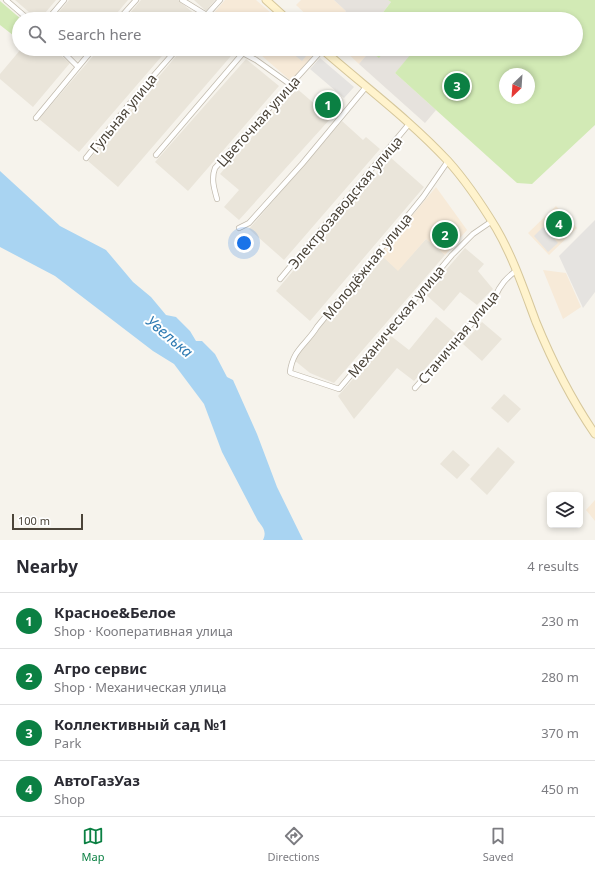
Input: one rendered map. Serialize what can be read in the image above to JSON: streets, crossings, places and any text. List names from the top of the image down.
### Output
{
  "streets": {
    "street": [
      "Гульная улица",
      "Цветочная улица",
      "Электрозаводская улица",
      "Молодёжная улица",
      "Механическая улица",
      "Станичная улица"
    ]
  },
  "crossings": [
    ["Молодёжная улица", "Механическая улица"]
  ],
  "water": ["Увелька"],
  "scale_bar": "100 m",
  "north": "bottom left",
  "page": {
    "search": "Search here",
    "pins": [
      "3",
      "1",
      "4",
      "2"
    ],
    "scale": "100 m",
    "heading": ["Nearby", "4 results"],
    "list": [
      {
        "mark": "1",
        "name": "Красное&Белое",
        "note": "Shop · Кооперативная улица",
        "value": "230 m"
      },
      {
        "mark": "2",
        "name": "Агро сервис",
        "note": "Shop · Механическая улица",
        "value": "280 m"
      },
      {
        "mark": "3",
        "name": "Коллективный сад №1",
        "note": "Park",
        "value": "370 m"
      },
      {
        "mark": "4",
        "name": "АвтоГазУаз",
        "note": "Shop",
        "value": "450 m"
      }
    ],
    "nav": ["Map", "Directions", "Saved"]
  }
}
